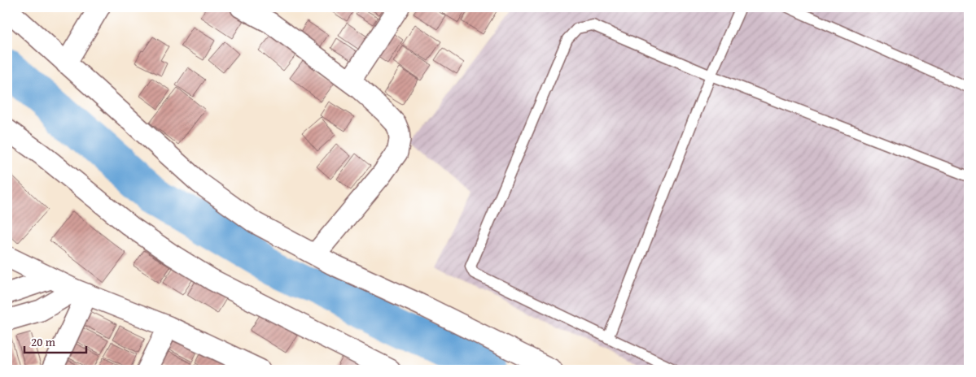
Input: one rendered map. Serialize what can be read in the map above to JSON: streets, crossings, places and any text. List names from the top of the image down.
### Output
{
  "scale_bar": "20 m"
}
